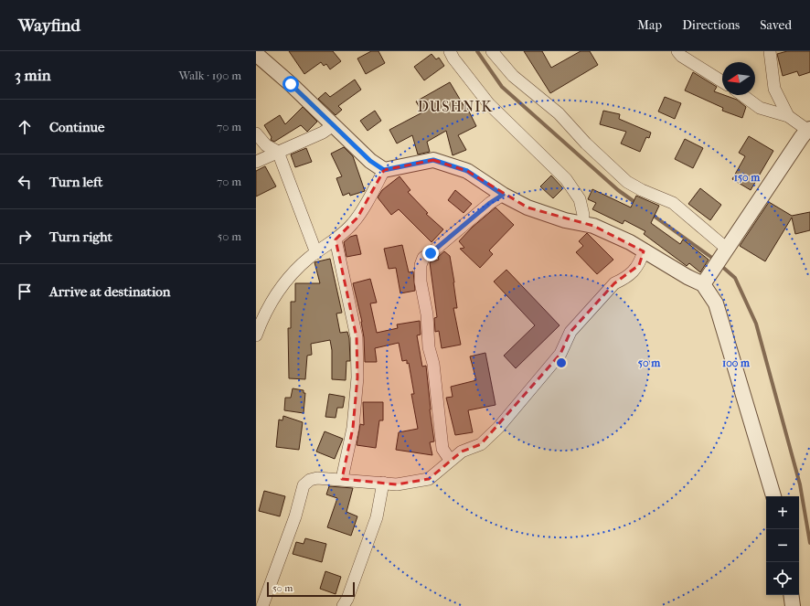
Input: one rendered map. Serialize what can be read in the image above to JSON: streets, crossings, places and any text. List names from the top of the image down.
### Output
{
  "districts": ["DUSHNIK"],
  "scale_bar": "50 m",
  "north": "left",
  "page": {
    "header": "Wayfind",
    "nav": ["Map", "Directions", "Saved"],
    "heading": ["3 min", "Walk · 190 m"],
    "list": [
      ["Continue", "70 m"],
      ["Turn left", "70 m"],
      ["Turn right", "50 m"],
      "Arrive at destination"
    ],
    "map_buttons": ["+", "−"],
    "scale": "50 m"
  },
  "rings": ["150 m", "50 m", "100 m"]
}
